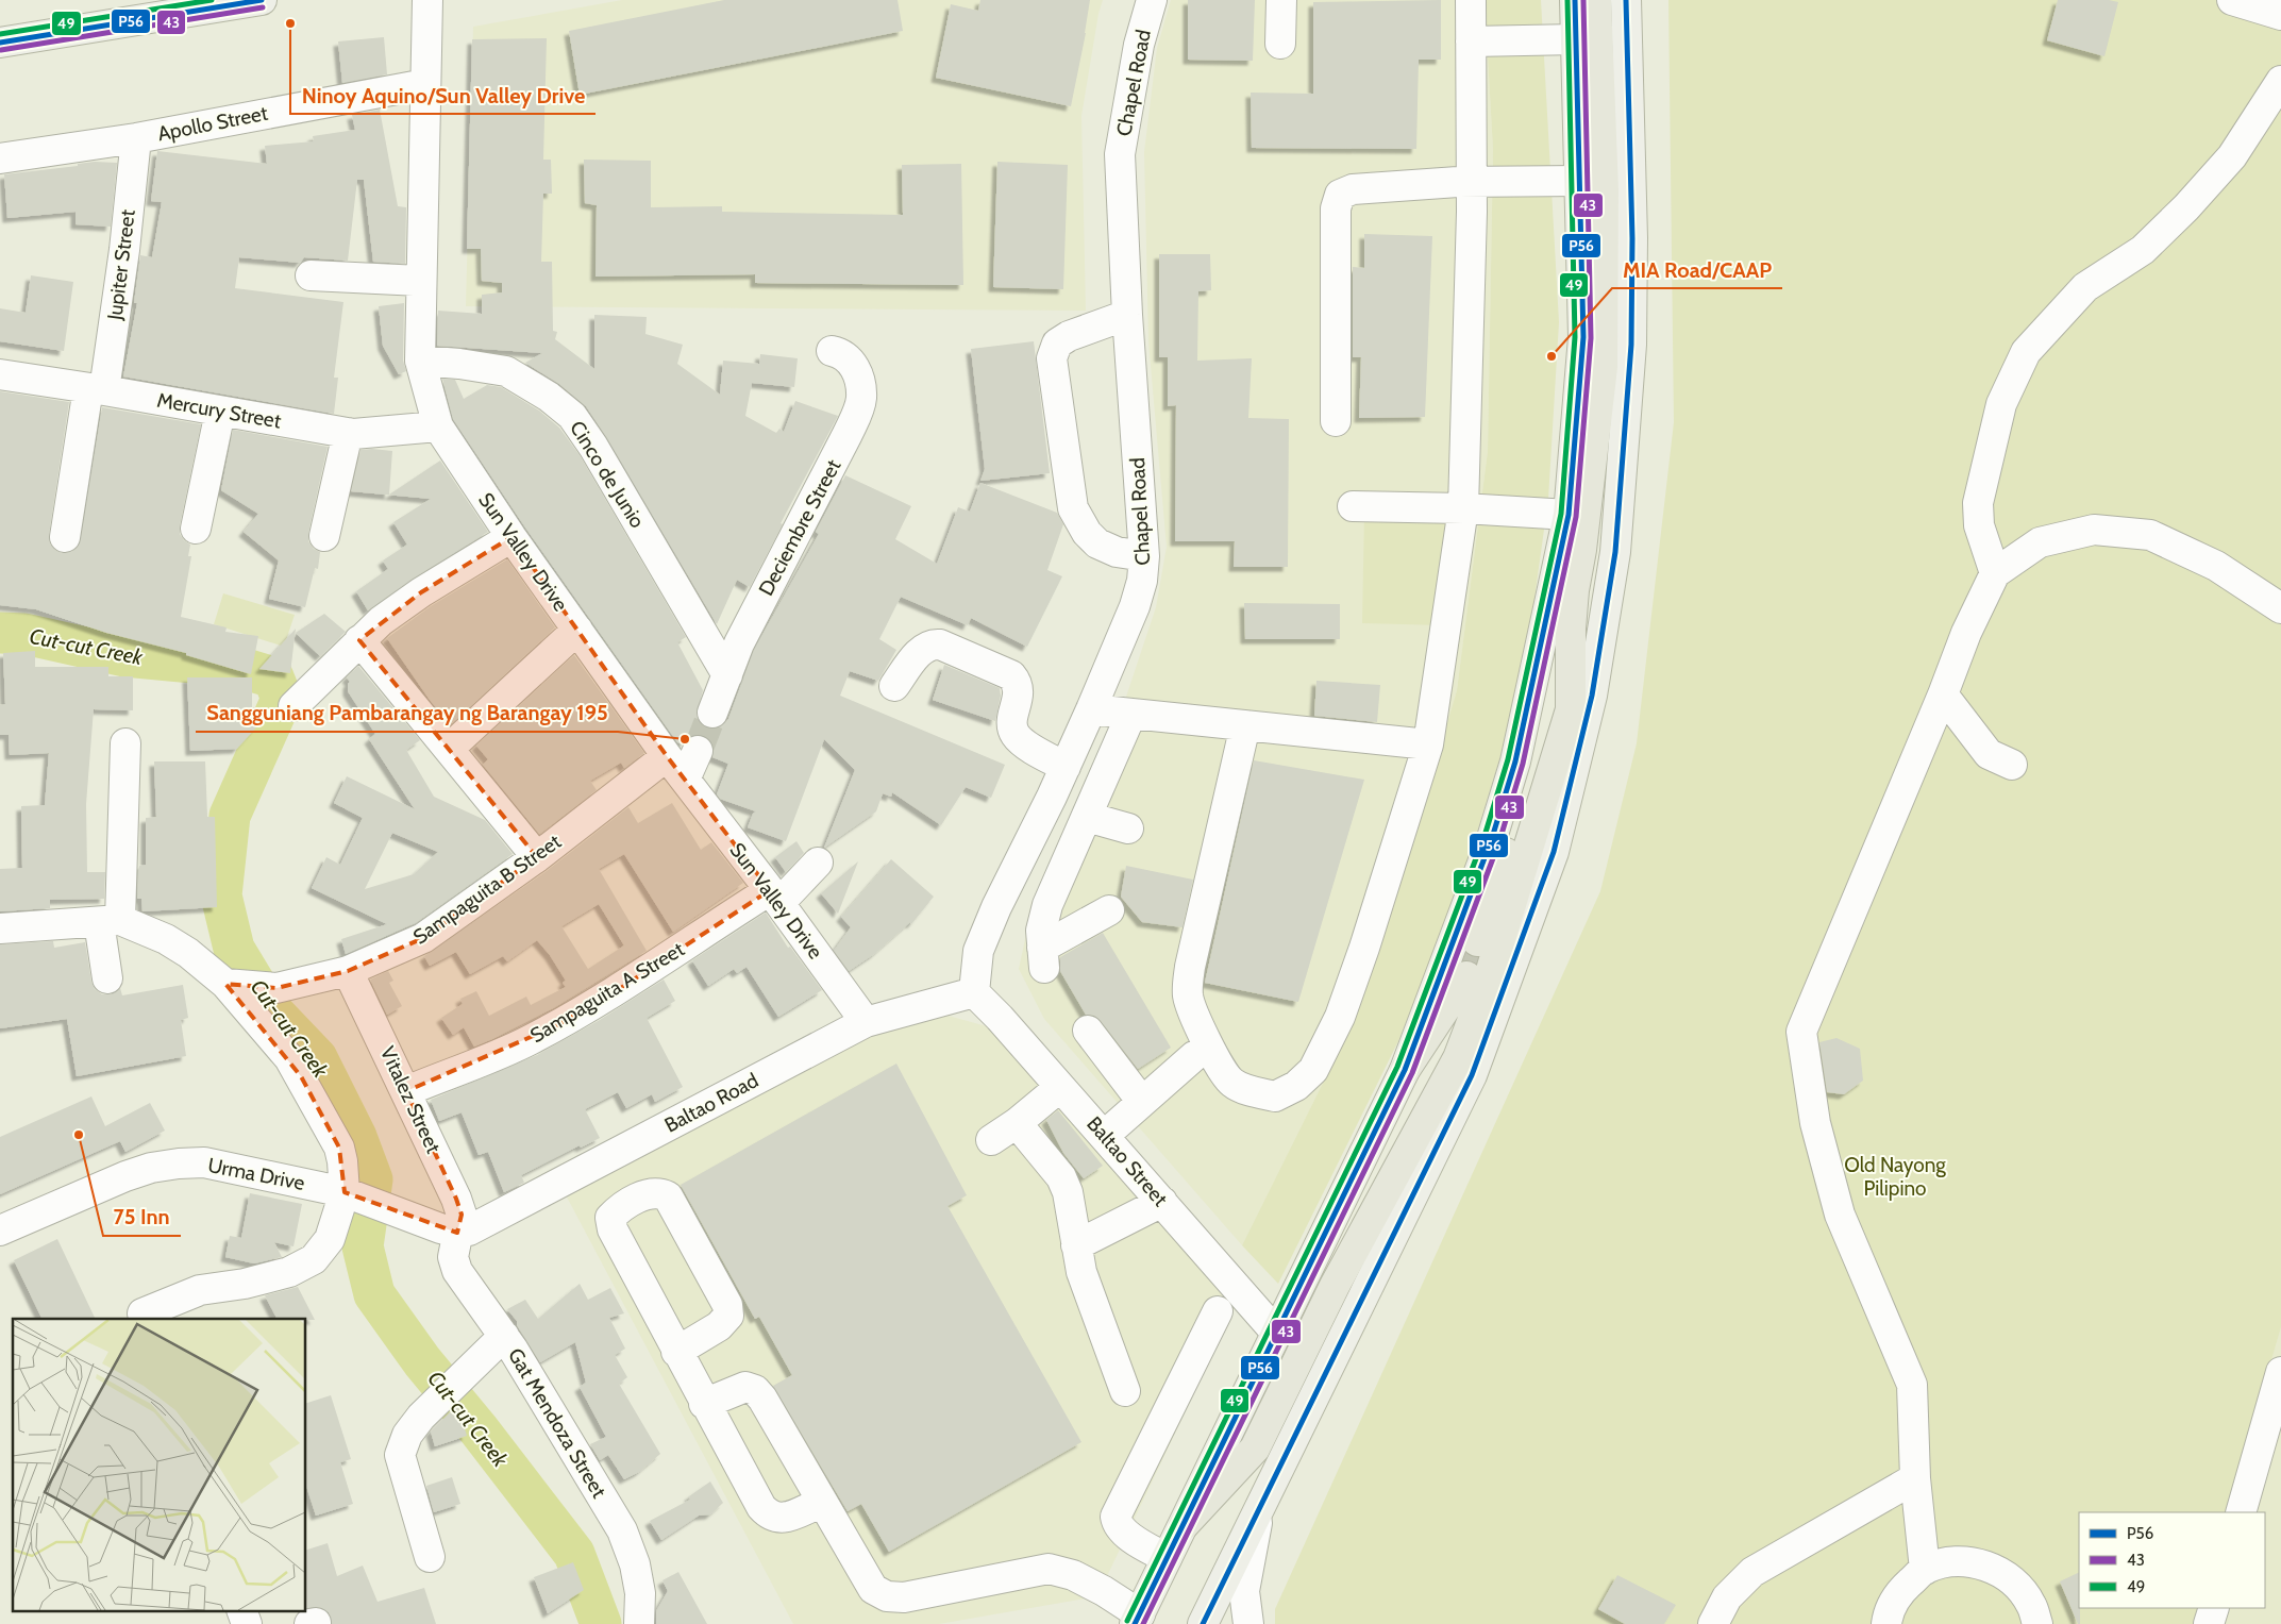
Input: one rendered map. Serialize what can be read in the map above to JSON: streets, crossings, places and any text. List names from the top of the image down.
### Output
{
  "streets": {
    "street": [
      "Chapel Road",
      "Apollo Street",
      "Jupiter Street",
      "Mercury Street",
      "Cinco de Junio",
      "Deciembre Street",
      "Sun Valley Drive",
      "Sampaguita B Street",
      "Sampaguita A Street",
      "Vitalez Street",
      "Baltao Road",
      "Baltao Street",
      "Urma Drive",
      "Gat Mendoza Street"
    ]
  },
  "crossings": [
    ["Chapel Road", "Baltao Road"],
    ["Chapel Road", "Baltao Street"],
    ["Apollo Street", "Jupiter Street"],
    ["Apollo Street", "Sun Valley Drive"],
    ["Jupiter Street", "Mercury Street"],
    ["Mercury Street", "Sun Valley Drive"],
    ["Cinco de Junio", "Deciembre Street"],
    ["Cinco de Junio", "Sun Valley Drive"],
    ["Sun Valley Drive", "Sampaguita B Street"],
    ["Sun Valley Drive", "Sampaguita A Street"],
    ["Sun Valley Drive", "Baltao Road"],
    ["Sampaguita B Street", "Vitalez Street"],
    ["Sampaguita A Street", "Vitalez Street"],
    ["Vitalez Street", "Baltao Road"],
    ["Vitalez Street", "Urma Drive"],
    ["Vitalez Street", "Gat Mendoza Street"],
    ["Baltao Road", "Baltao Street"],
    ["Baltao Road", "Urma Drive"],
    ["Baltao Road", "Gat Mendoza Street"],
    ["Urma Drive", "Gat Mendoza Street"]
  ],
  "water": ["Cut-cut Creek"],
  "parks": ["Old Nayong Pilipino"],
  "places": [
    "Ninoy Aquino/Sun Valley Drive",
    "MIA Road/CAAP",
    "Sangguniang Pambarangay ng Barangay 195",
    "75 Inn"
  ],
  "lines": ["transit line P56", "transit line 43", "transit line 49"],
  "legend": ["P56", "43", "49"]
}
